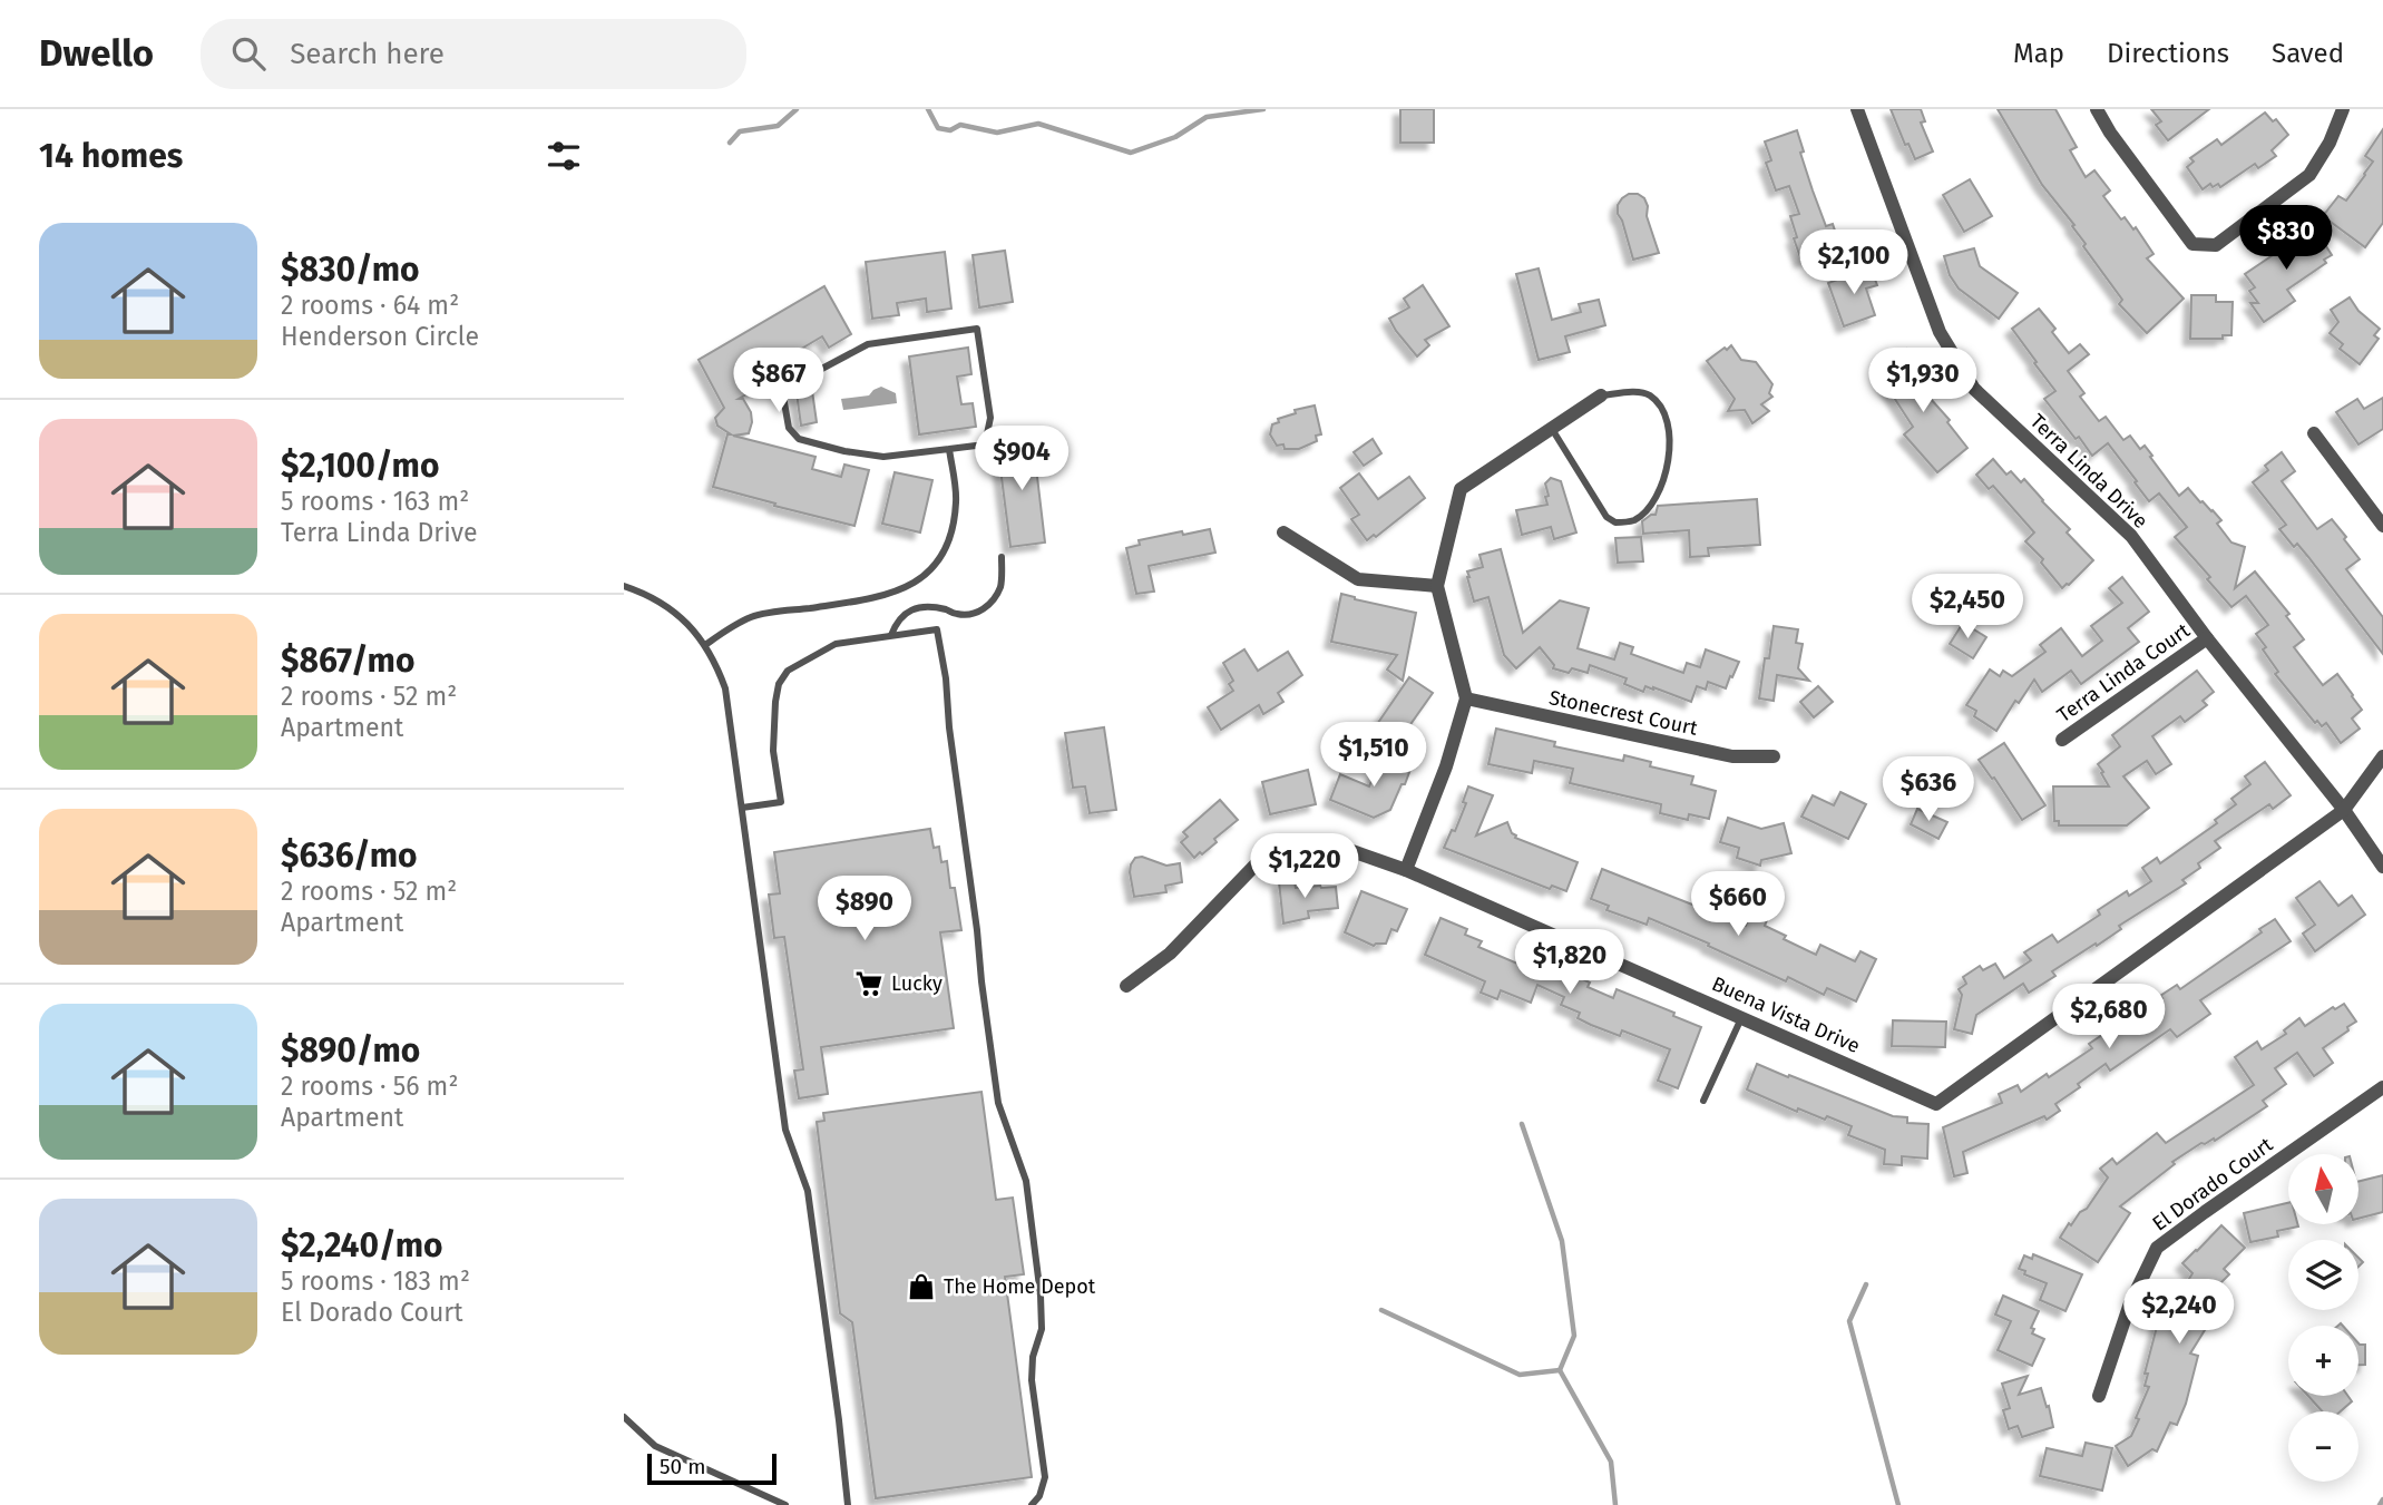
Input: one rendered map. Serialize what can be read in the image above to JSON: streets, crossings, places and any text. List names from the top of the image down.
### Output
{
  "streets": {
    "street": [
      "Terra Linda Drive",
      "Terra Linda Court",
      "Stonecrest Court",
      "Buena Vista Drive",
      "El Dorado Court"
    ]
  },
  "crossings": [
    ["Terra Linda Drive", "Terra Linda Court"],
    ["Terra Linda Drive", "Buena Vista Drive"]
  ],
  "places": {
    "supermarket": ["Lucky"],
    "shop": ["The Home Depot"]
  },
  "scale_bar": "50 m",
  "north": "top",
  "page": {
    "header": "Dwello",
    "search": "Search here",
    "nav": ["Map", "Directions", "Saved"],
    "heading": "14 homes",
    "list": [
      {
        "name": "$830/mo",
        "note": "2 rooms · 64 m² · Henderson Circle"
      },
      {
        "name": "$2,100/mo",
        "note": "5 rooms · 163 m² · Terra Linda Drive"
      },
      {
        "name": "$867/mo",
        "note": "2 rooms · 52 m² · Apartment"
      },
      {
        "name": "$636/mo",
        "note": "2 rooms · 52 m² · Apartment"
      },
      {
        "name": "$890/mo",
        "note": "2 rooms · 56 m² · Apartment"
      },
      {
        "name": "$2,240/mo",
        "note": "5 rooms · 183 m² · El Dorado Court"
      }
    ],
    "price": [
      "$830",
      "$2,100",
      "$867",
      "$1,930",
      "$904",
      "$2,450",
      "$1,510",
      "$636",
      "$1,220",
      "$660",
      "$890",
      "$1,820",
      "$2,680",
      "$2,240"
    ],
    "map_buttons": ["+", "−"],
    "scale": "50 m"
  }
}
